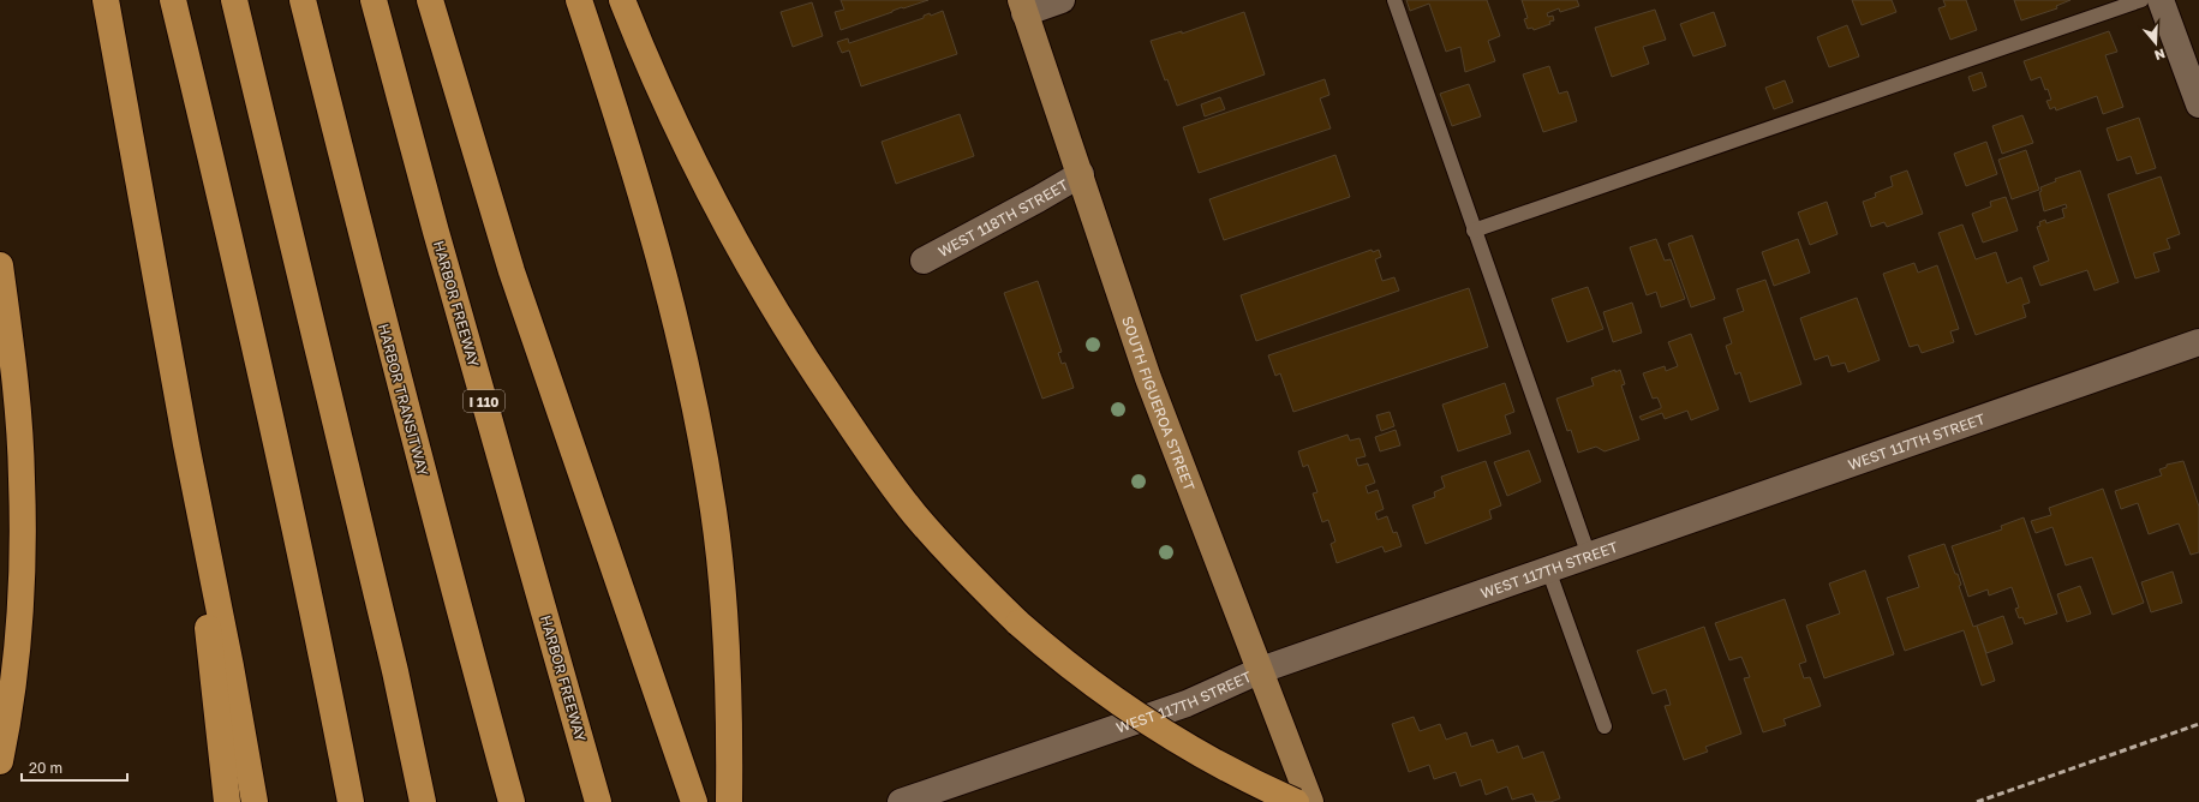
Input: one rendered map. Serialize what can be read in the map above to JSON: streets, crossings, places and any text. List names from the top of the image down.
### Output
{
  "streets": {
    "highway": ["HARBOR FREEWAY", "HARBOR TRANSITWAY", "I 110"],
    "main road": ["SOUTH FIGUEROA STREET"],
    "street": ["WEST 118TH STREET", "WEST 117TH STREET"]
  },
  "crossings": [
    ["WEST 118TH STREET", "SOUTH FIGUEROA STREET"],
    ["SOUTH FIGUEROA STREET", "WEST 117TH STREET"]
  ],
  "scale_bar": "20 m",
  "north": "bottom"
}
